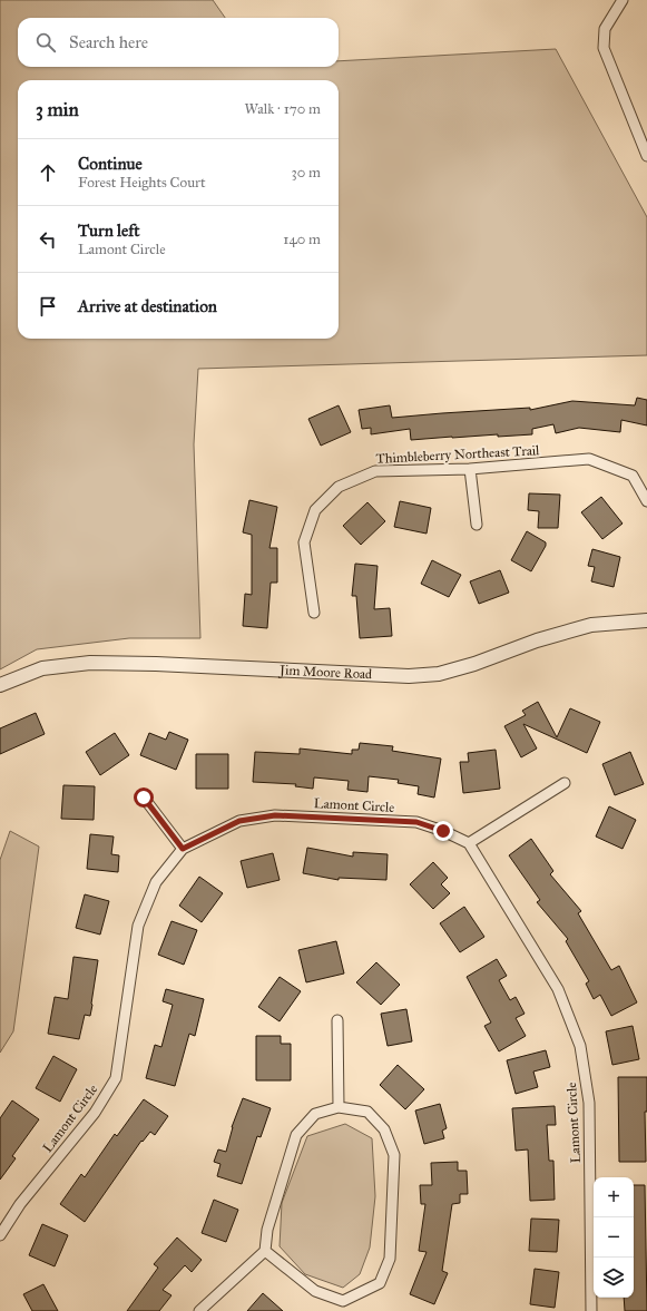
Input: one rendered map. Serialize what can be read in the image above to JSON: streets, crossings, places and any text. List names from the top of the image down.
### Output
{
  "streets": {
    "street": ["Thimbleberry Northeast Trail", "Jim Moore Road", "Lamont Circle"]
  },
  "page": {
    "search": "Search here",
    "heading": ["3 min", "Walk · 170 m"],
    "list": [
      ["Continue", "Forest Heights Court", "30 m"],
      ["Turn left", "Lamont Circle", "140 m"],
      "Arrive at destination"
    ],
    "map_buttons": ["+", "−"]
  }
}
